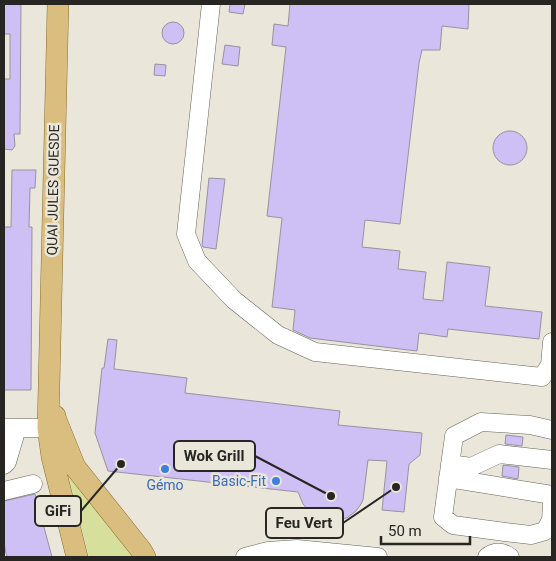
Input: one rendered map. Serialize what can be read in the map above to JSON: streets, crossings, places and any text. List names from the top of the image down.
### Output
{
  "streets": {
    "main road": ["QUAI JULES GUESDE"]
  },
  "places": [
    "GiFi",
    "Gémo",
    "Basic-Fit",
    "Feu Vert",
    "Wok Grill"
  ],
  "scale_bar": "50 m"
}
